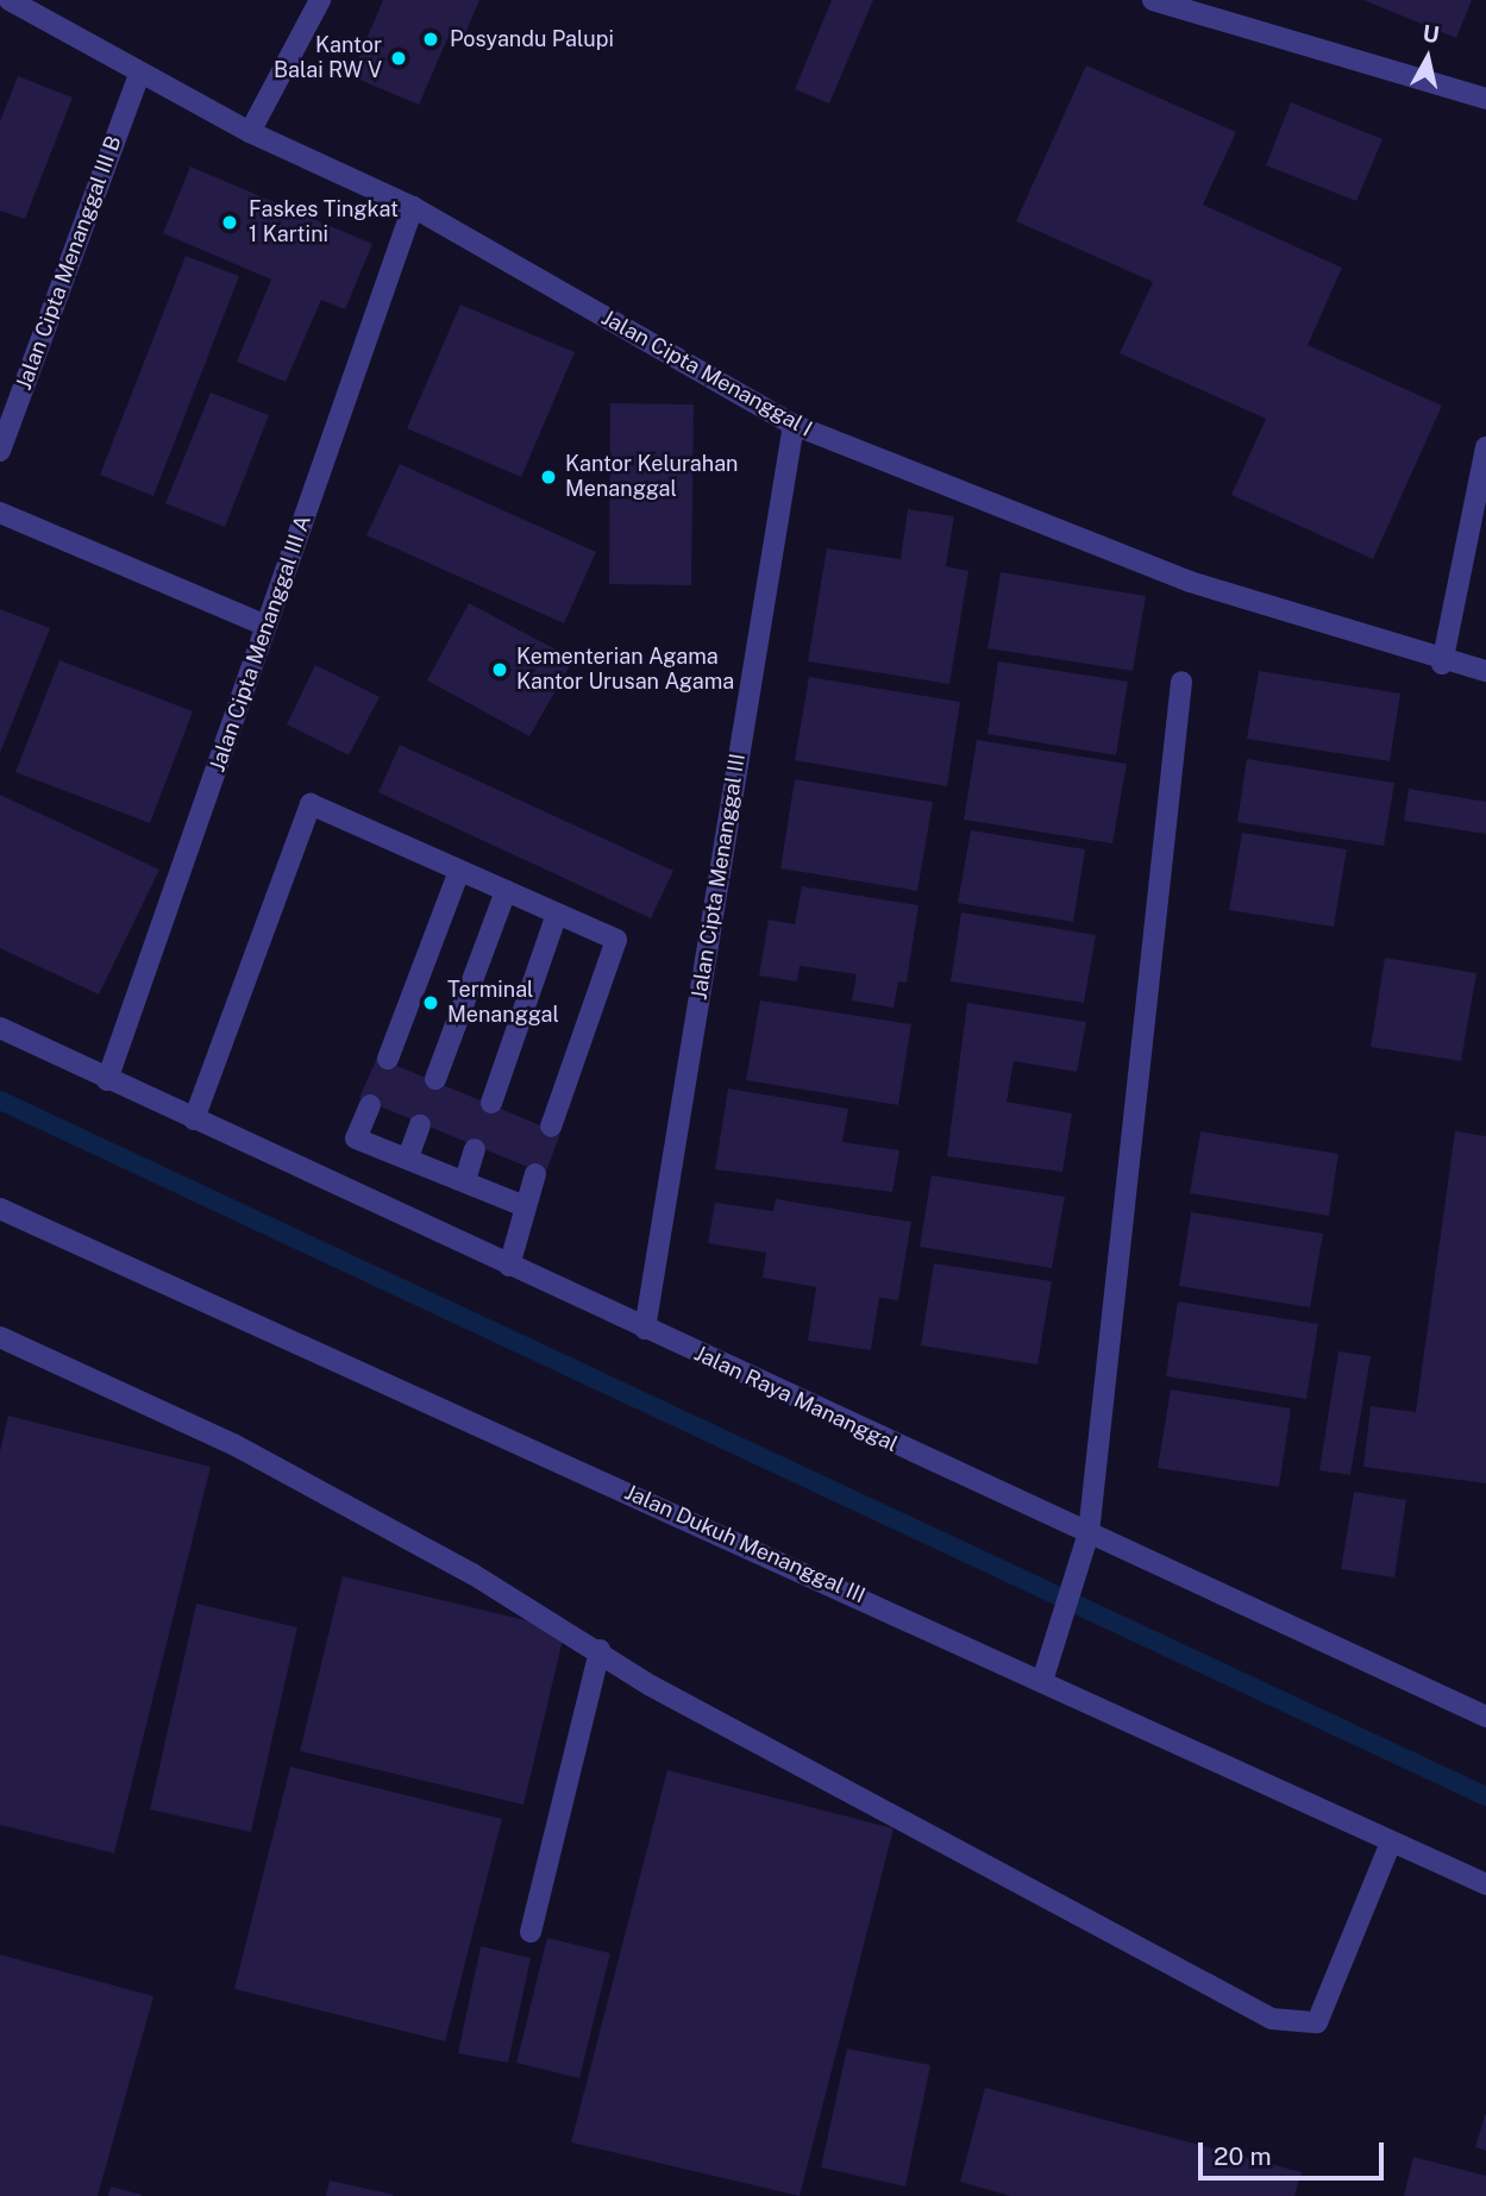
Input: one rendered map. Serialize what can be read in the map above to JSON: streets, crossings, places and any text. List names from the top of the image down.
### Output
{
  "streets": {
    "street": [
      "Jalan Cipta Menanggal III B",
      "Jalan Cipta Menanggal I",
      "Jalan Cipta Menanggal III A",
      "Jalan Cipta Menanggal III",
      "Jalan Raya Mananggal",
      "Jalan Dukuh Menanggal III"
    ]
  },
  "crossings": [
    ["Jalan Cipta Menanggal III B", "Jalan Cipta Menanggal I"],
    ["Jalan Cipta Menanggal I", "Jalan Cipta Menanggal III A"],
    ["Jalan Cipta Menanggal I", "Jalan Cipta Menanggal III"],
    ["Jalan Cipta Menanggal III A", "Jalan Raya Mananggal"],
    ["Jalan Cipta Menanggal III", "Jalan Raya Mananggal"]
  ],
  "places": [
    "Posyandu Palupi",
    "Kantor Balai RW V",
    "Faskes Tingkat 1 Kartini",
    "Kantor Kelurahan Menanggal",
    "Kementerian Agama Kantor Urusan Agama",
    "Terminal Menanggal"
  ],
  "scale_bar": "20 m",
  "north": "top"
}
